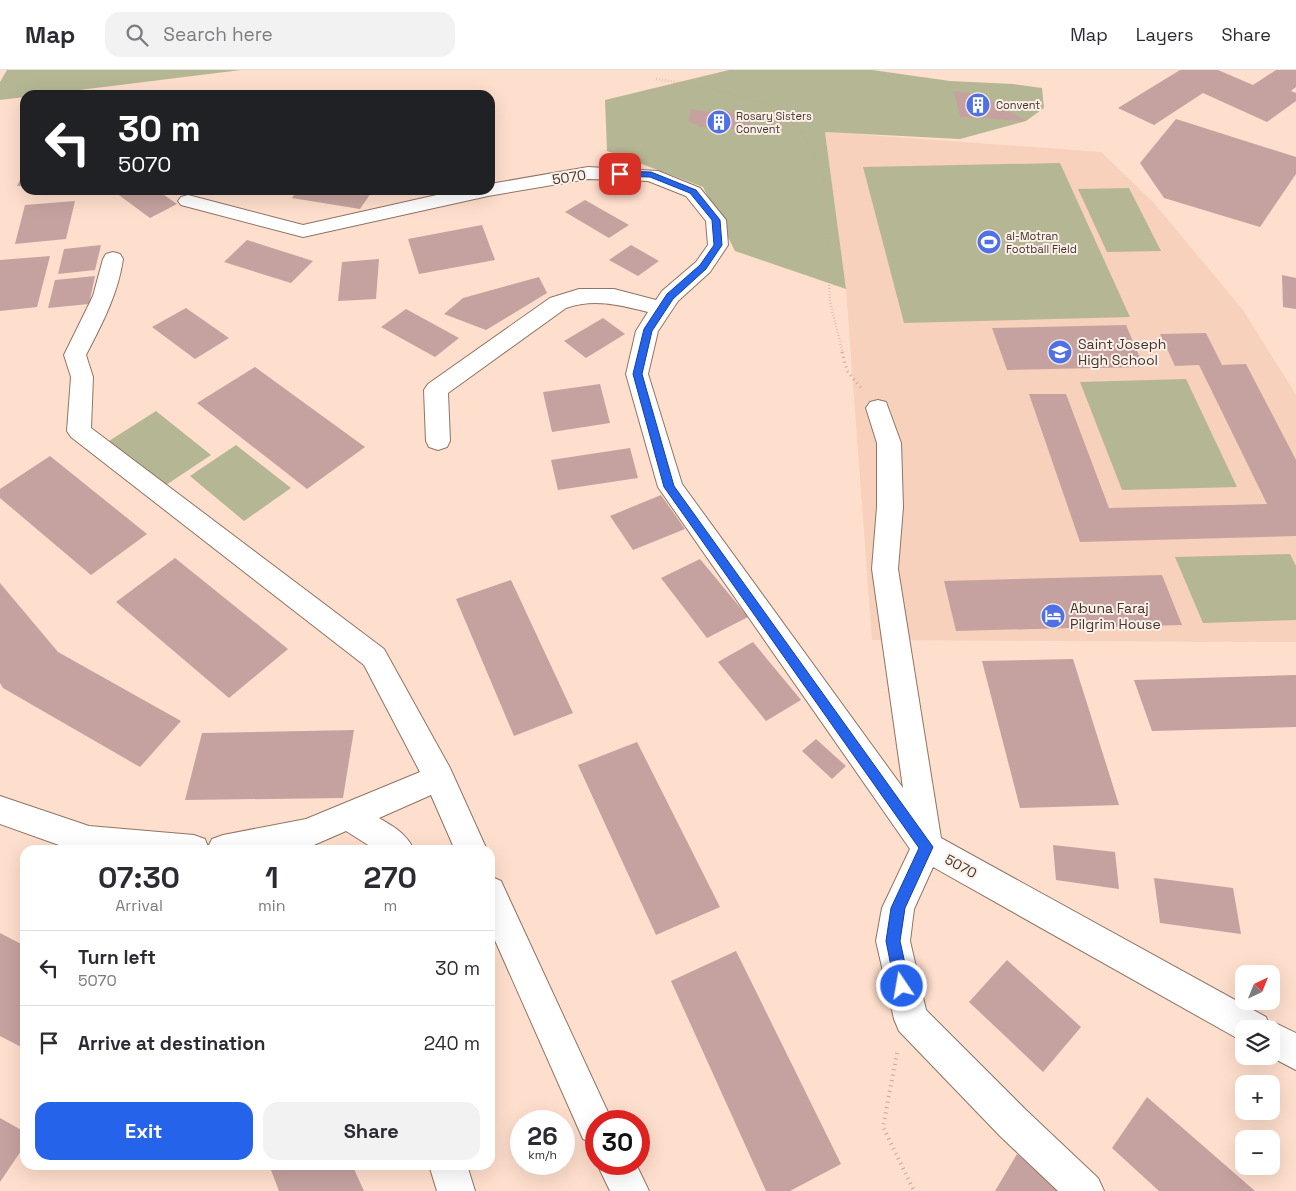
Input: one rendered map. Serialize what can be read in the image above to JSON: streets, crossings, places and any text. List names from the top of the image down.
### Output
{
  "streets": {
    "street": ["5070"]
  },
  "places": {
    "building": ["Convent", "Rosary Sisters Convent"],
    "sports": ["al-Motran Football Field"],
    "school or university": ["Saint Joseph High School"],
    "hotel": ["Abuna Faraj Pilgrim House"]
  },
  "north": "top right",
  "page": {
    "header": "Map",
    "search": "Search here",
    "nav": ["Map", "Layers", "Share"],
    "turn": ["30 m", "5070"],
    "eta": [
      "07:30",
      "Arrival",
      "1",
      "min",
      "270",
      "m"
    ],
    "list": [
      {
        "name": "Turn left",
        "note": "5070",
        "value": "30 m"
      },
      {
        "name": "Arrive at destination",
        "value": "240 m"
      }
    ],
    "map_buttons": ["+", "−"],
    "buttons": ["Exit", "Share"],
    "speed": "26 km/h",
    "limit": "30"
  }
}
